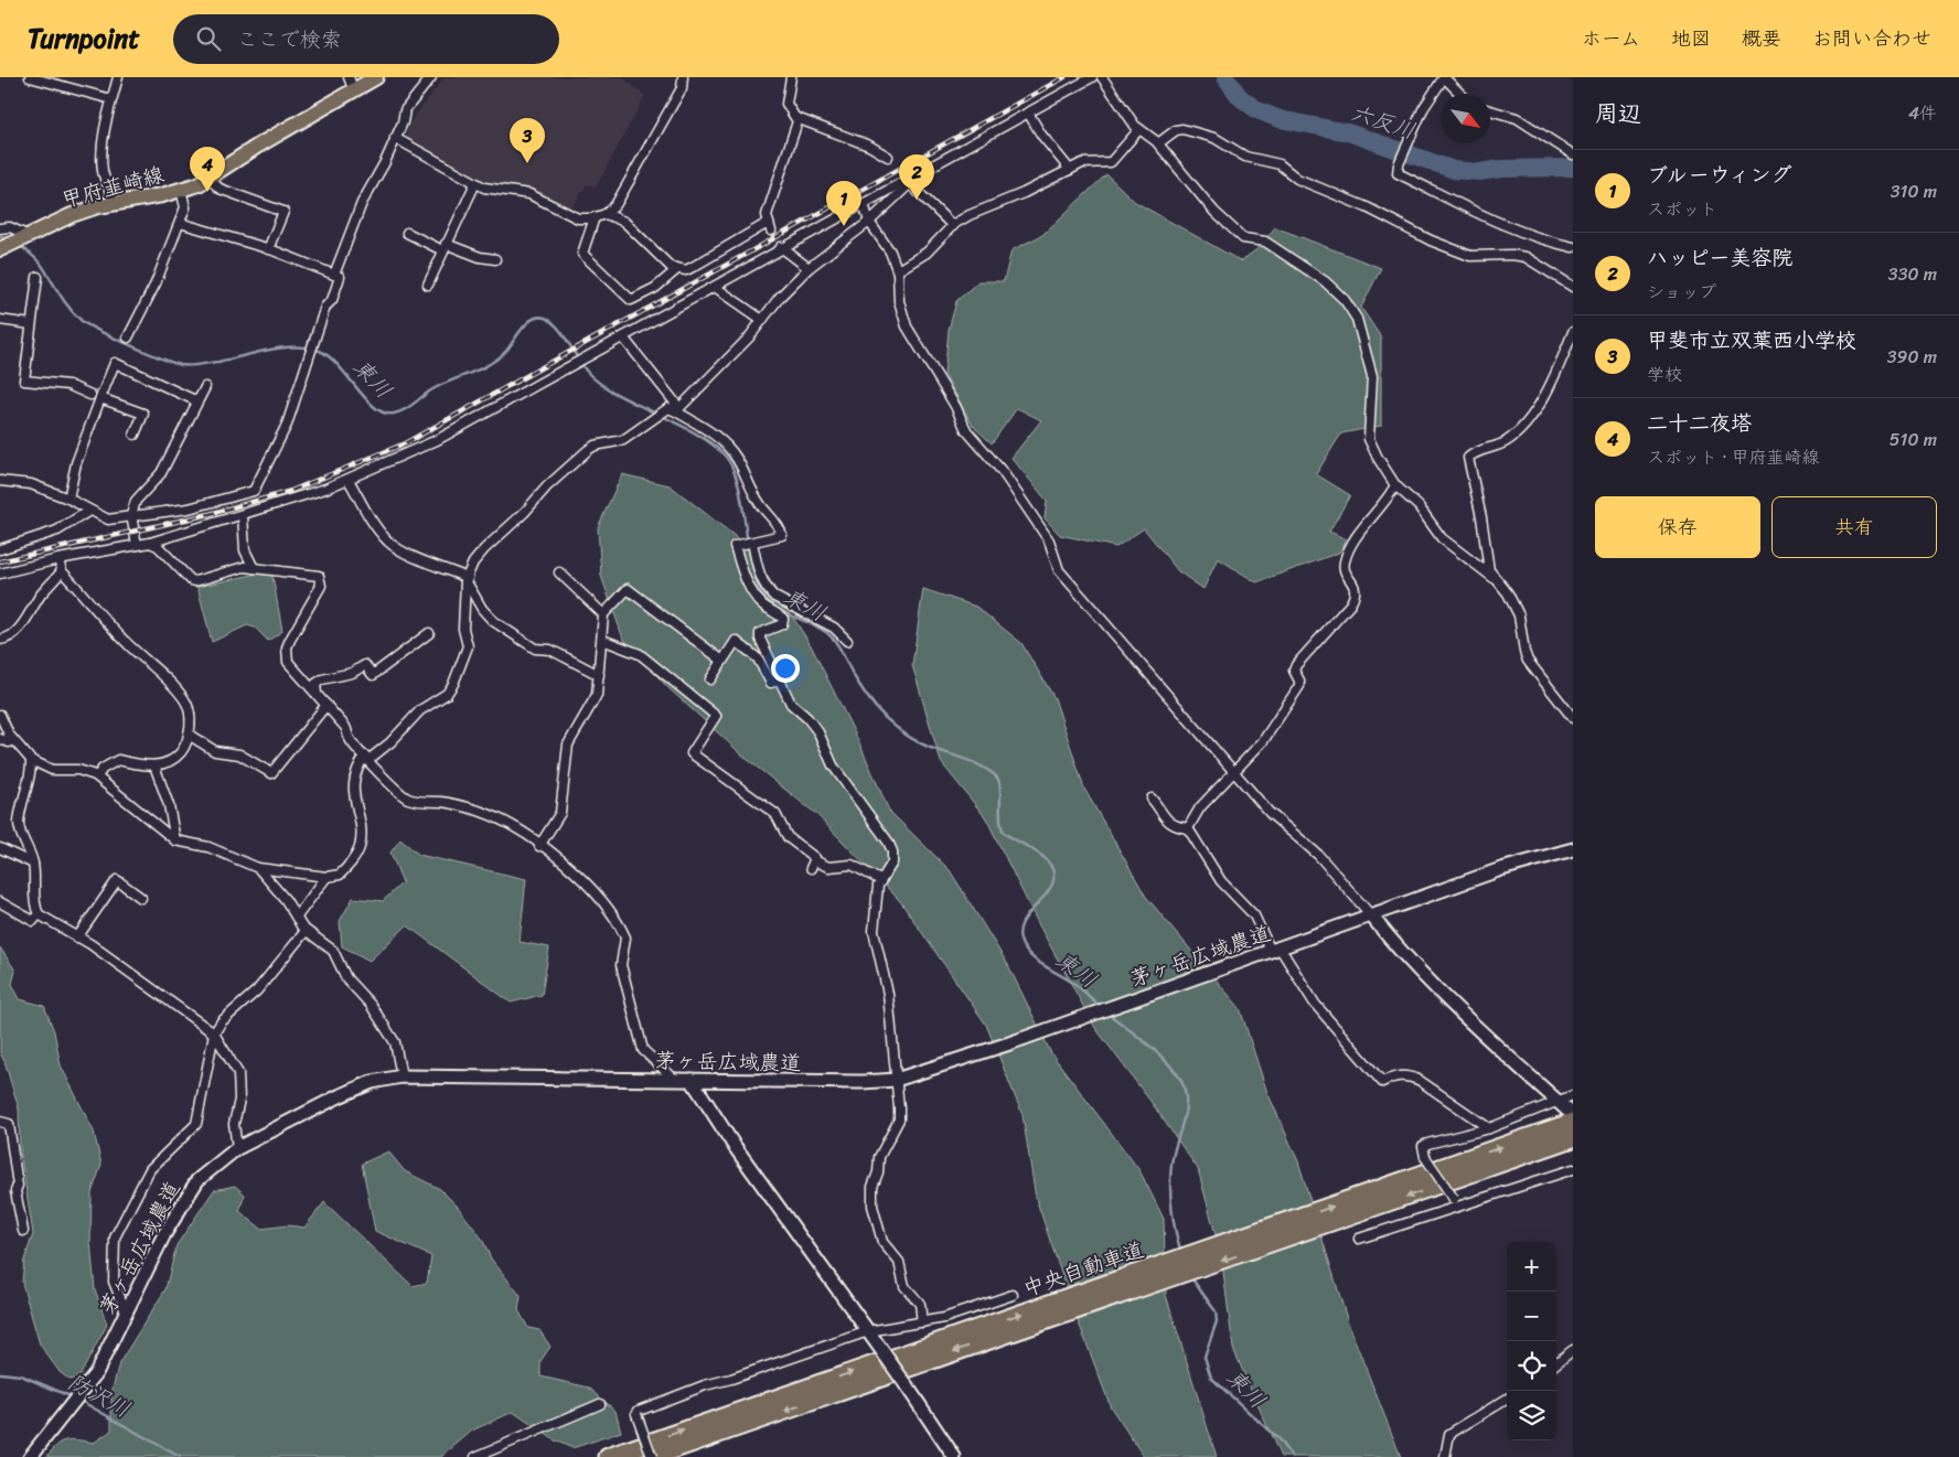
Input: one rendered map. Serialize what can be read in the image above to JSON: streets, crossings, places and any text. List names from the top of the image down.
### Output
{
  "streets": {
    "highway": ["中央自動車道"],
    "main road": ["甲府韮崎線"],
    "street": ["茅ヶ岳広域農道"]
  },
  "water": ["六反川", "東川", "防沢川"],
  "north": "bottom right",
  "page": {
    "header": "Turnpoint",
    "search": "ここで検索",
    "nav": [
      "ホーム",
      "地図",
      "概要",
      "お問い合わせ"
    ],
    "heading": ["周辺", "4件"],
    "pins": [
      "3",
      "4",
      "2",
      "1"
    ],
    "list": [
      {
        "mark": "1",
        "name": "ブルーウィング",
        "note": "スポット",
        "value": "310 m"
      },
      {
        "mark": "2",
        "name": "ハッピー美容院",
        "note": "ショップ",
        "value": "330 m"
      },
      {
        "mark": "3",
        "name": "甲斐市立双葉西小学校",
        "note": "学校",
        "value": "390 m"
      },
      {
        "mark": "4",
        "name": "二十二夜塔",
        "note": "スポット · 甲府韮崎線",
        "value": "510 m"
      }
    ],
    "buttons": ["保存", "共有"],
    "map_buttons": ["+", "−"]
  }
}
